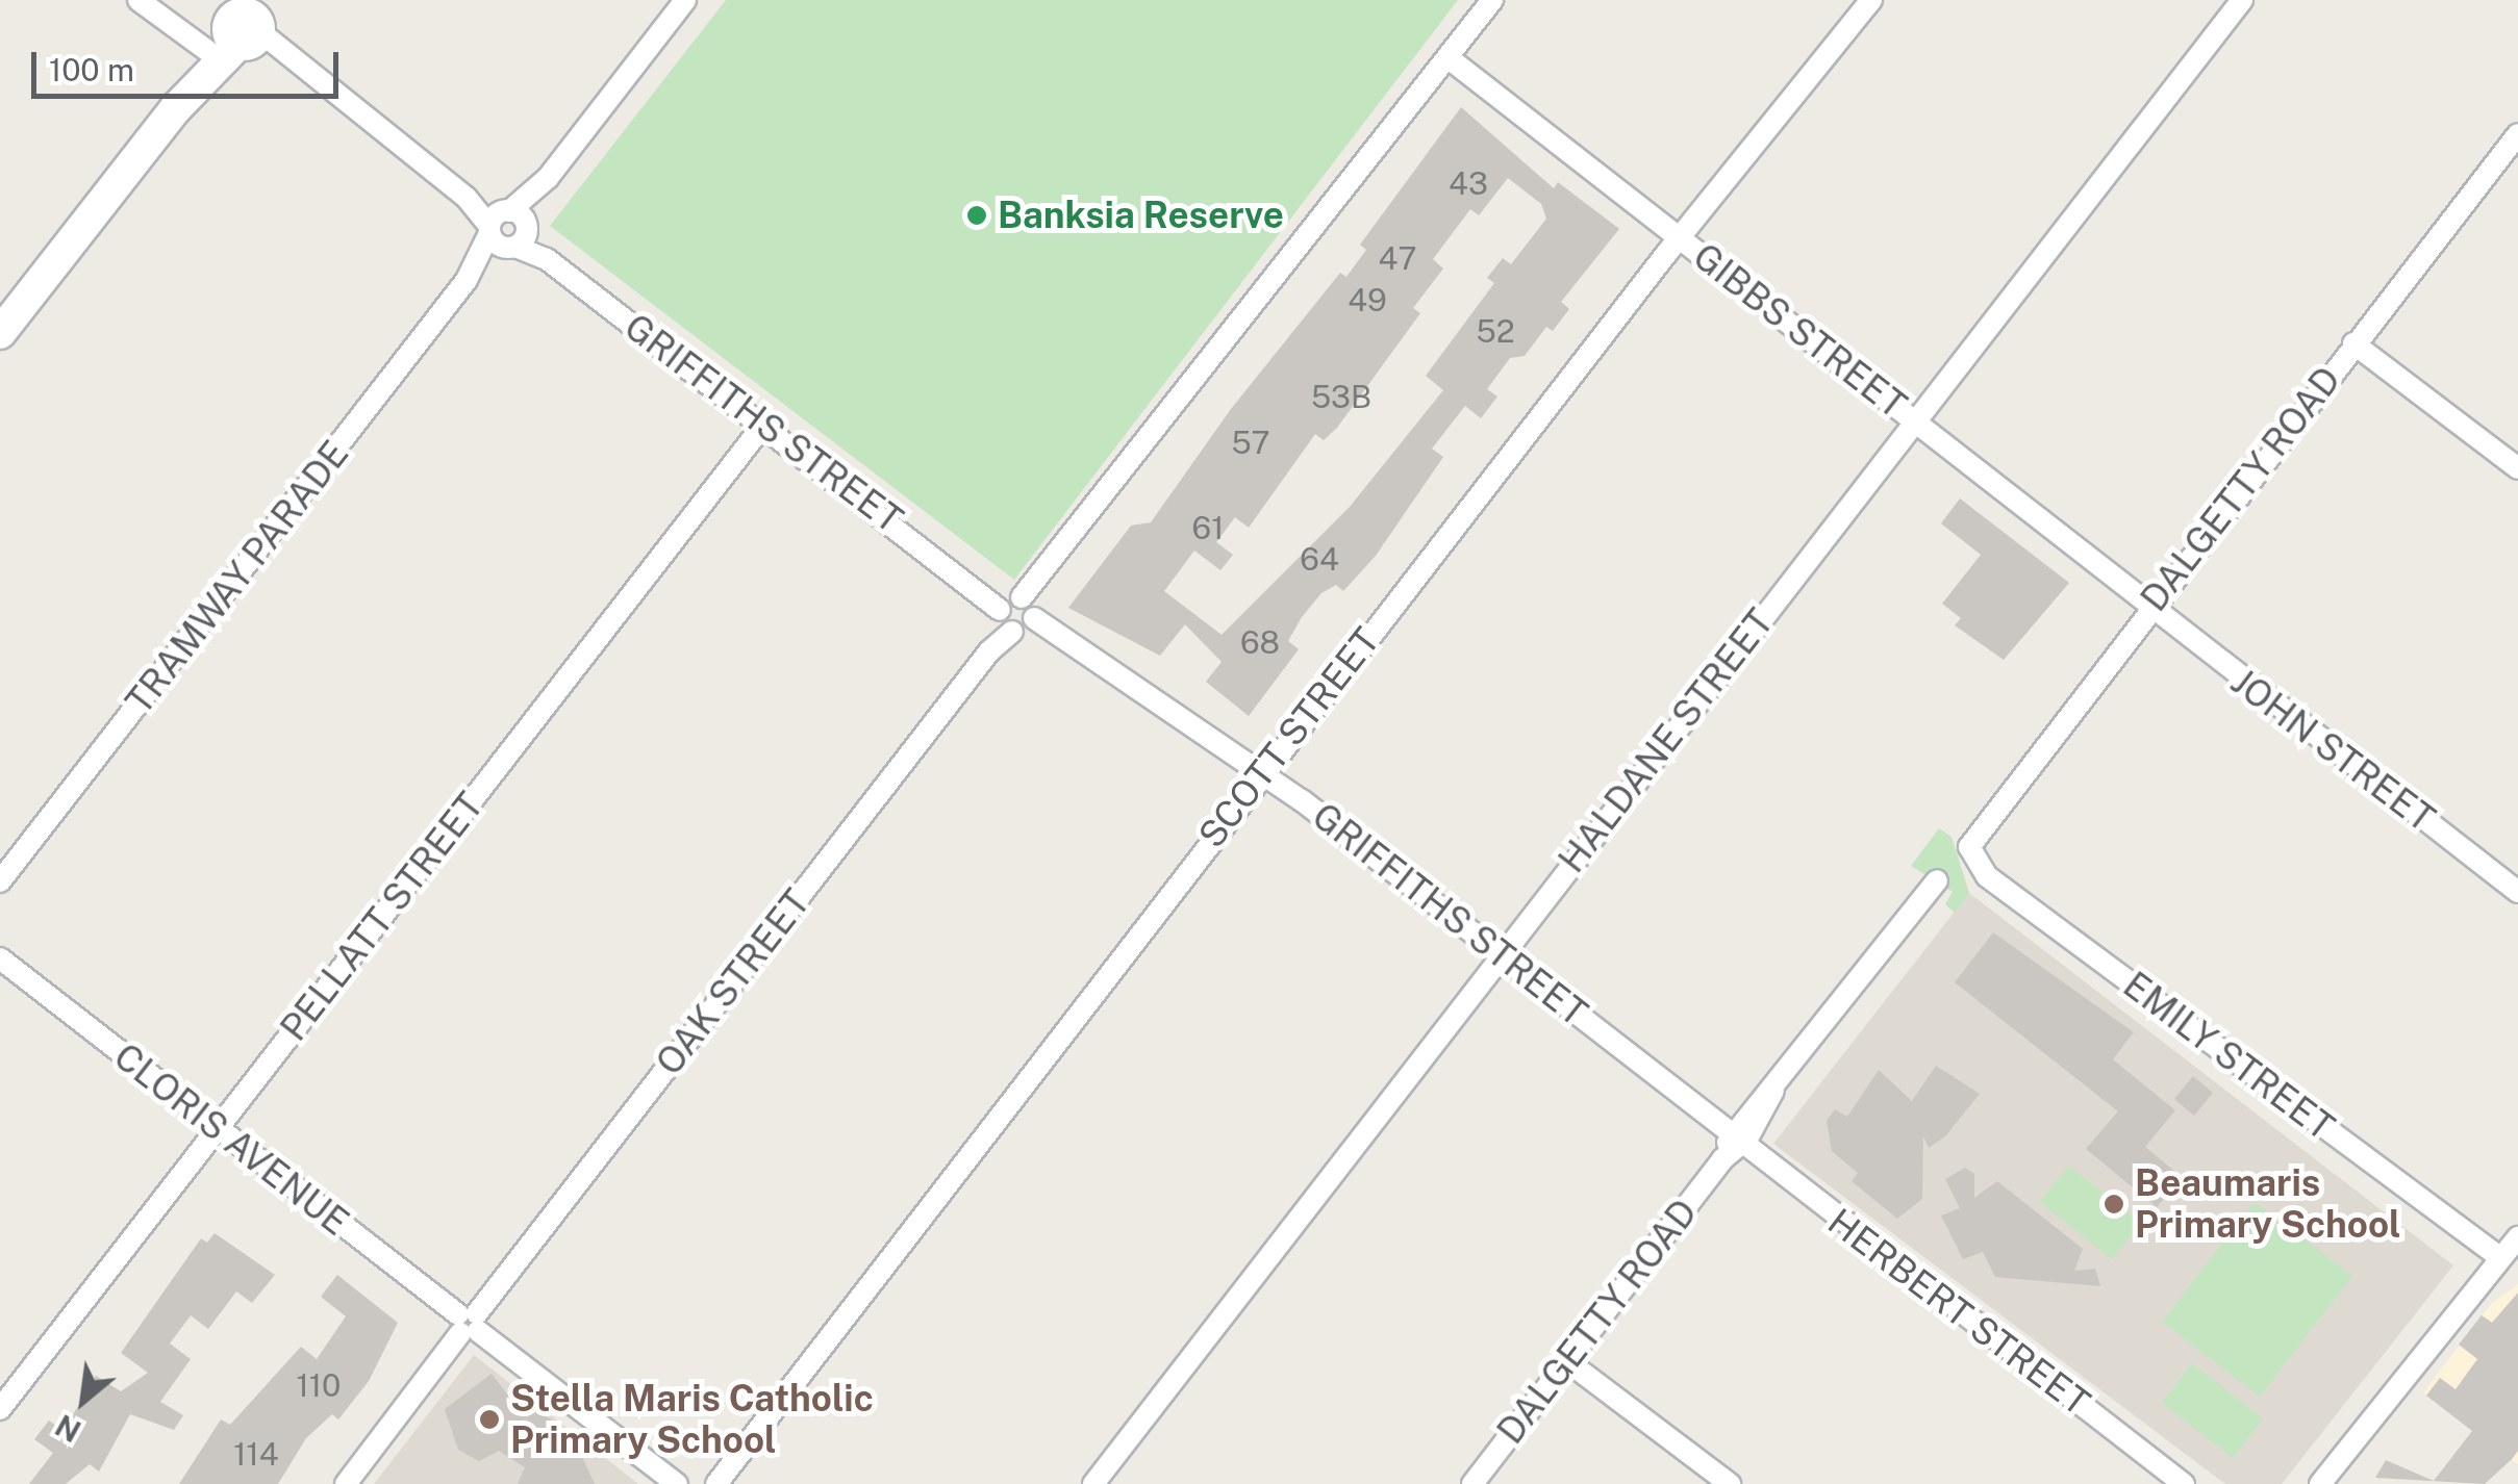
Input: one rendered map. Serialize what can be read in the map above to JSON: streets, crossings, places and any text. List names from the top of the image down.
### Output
{
  "streets": {
    "street": [
      "GIBBS STREET",
      "GRIFFITHS STREET",
      "DALGETTY ROAD",
      "TRAMWAY PARADE",
      "SCOTT STREET",
      "HALDANE STREET",
      "JOHN STREET",
      "PELLATT STREET",
      "OAK STREET",
      "EMILY STREET",
      "CLORIS AVENUE",
      "HERBERT STREET"
    ]
  },
  "crossings": [
    ["GIBBS STREET", "DALGETTY ROAD"],
    ["GIBBS STREET", "SCOTT STREET"],
    ["GIBBS STREET", "HALDANE STREET"],
    ["GIBBS STREET", "JOHN STREET"],
    ["GIBBS STREET", "OAK STREET"],
    ["GRIFFITHS STREET", "DALGETTY ROAD"],
    ["GRIFFITHS STREET", "TRAMWAY PARADE"],
    ["GRIFFITHS STREET", "SCOTT STREET"],
    ["GRIFFITHS STREET", "HALDANE STREET"],
    ["GRIFFITHS STREET", "PELLATT STREET"],
    ["GRIFFITHS STREET", "OAK STREET"],
    ["GRIFFITHS STREET", "HERBERT STREET"],
    ["DALGETTY ROAD", "JOHN STREET"],
    ["DALGETTY ROAD", "EMILY STREET"],
    ["DALGETTY ROAD", "HERBERT STREET"],
    ["PELLATT STREET", "CLORIS AVENUE"],
    ["OAK STREET", "CLORIS AVENUE"]
  ],
  "places": ["Banksia Reserve", "Beaumaris Primary School", "Stella Maris Catholic Primary School"],
  "house_numbers": [
    "43",
    "47",
    "49",
    "52",
    "53B",
    "57",
    "61",
    "64",
    "68",
    "110",
    "114"
  ],
  "scale_bar": "100 m",
  "north": "bottom left"
}
